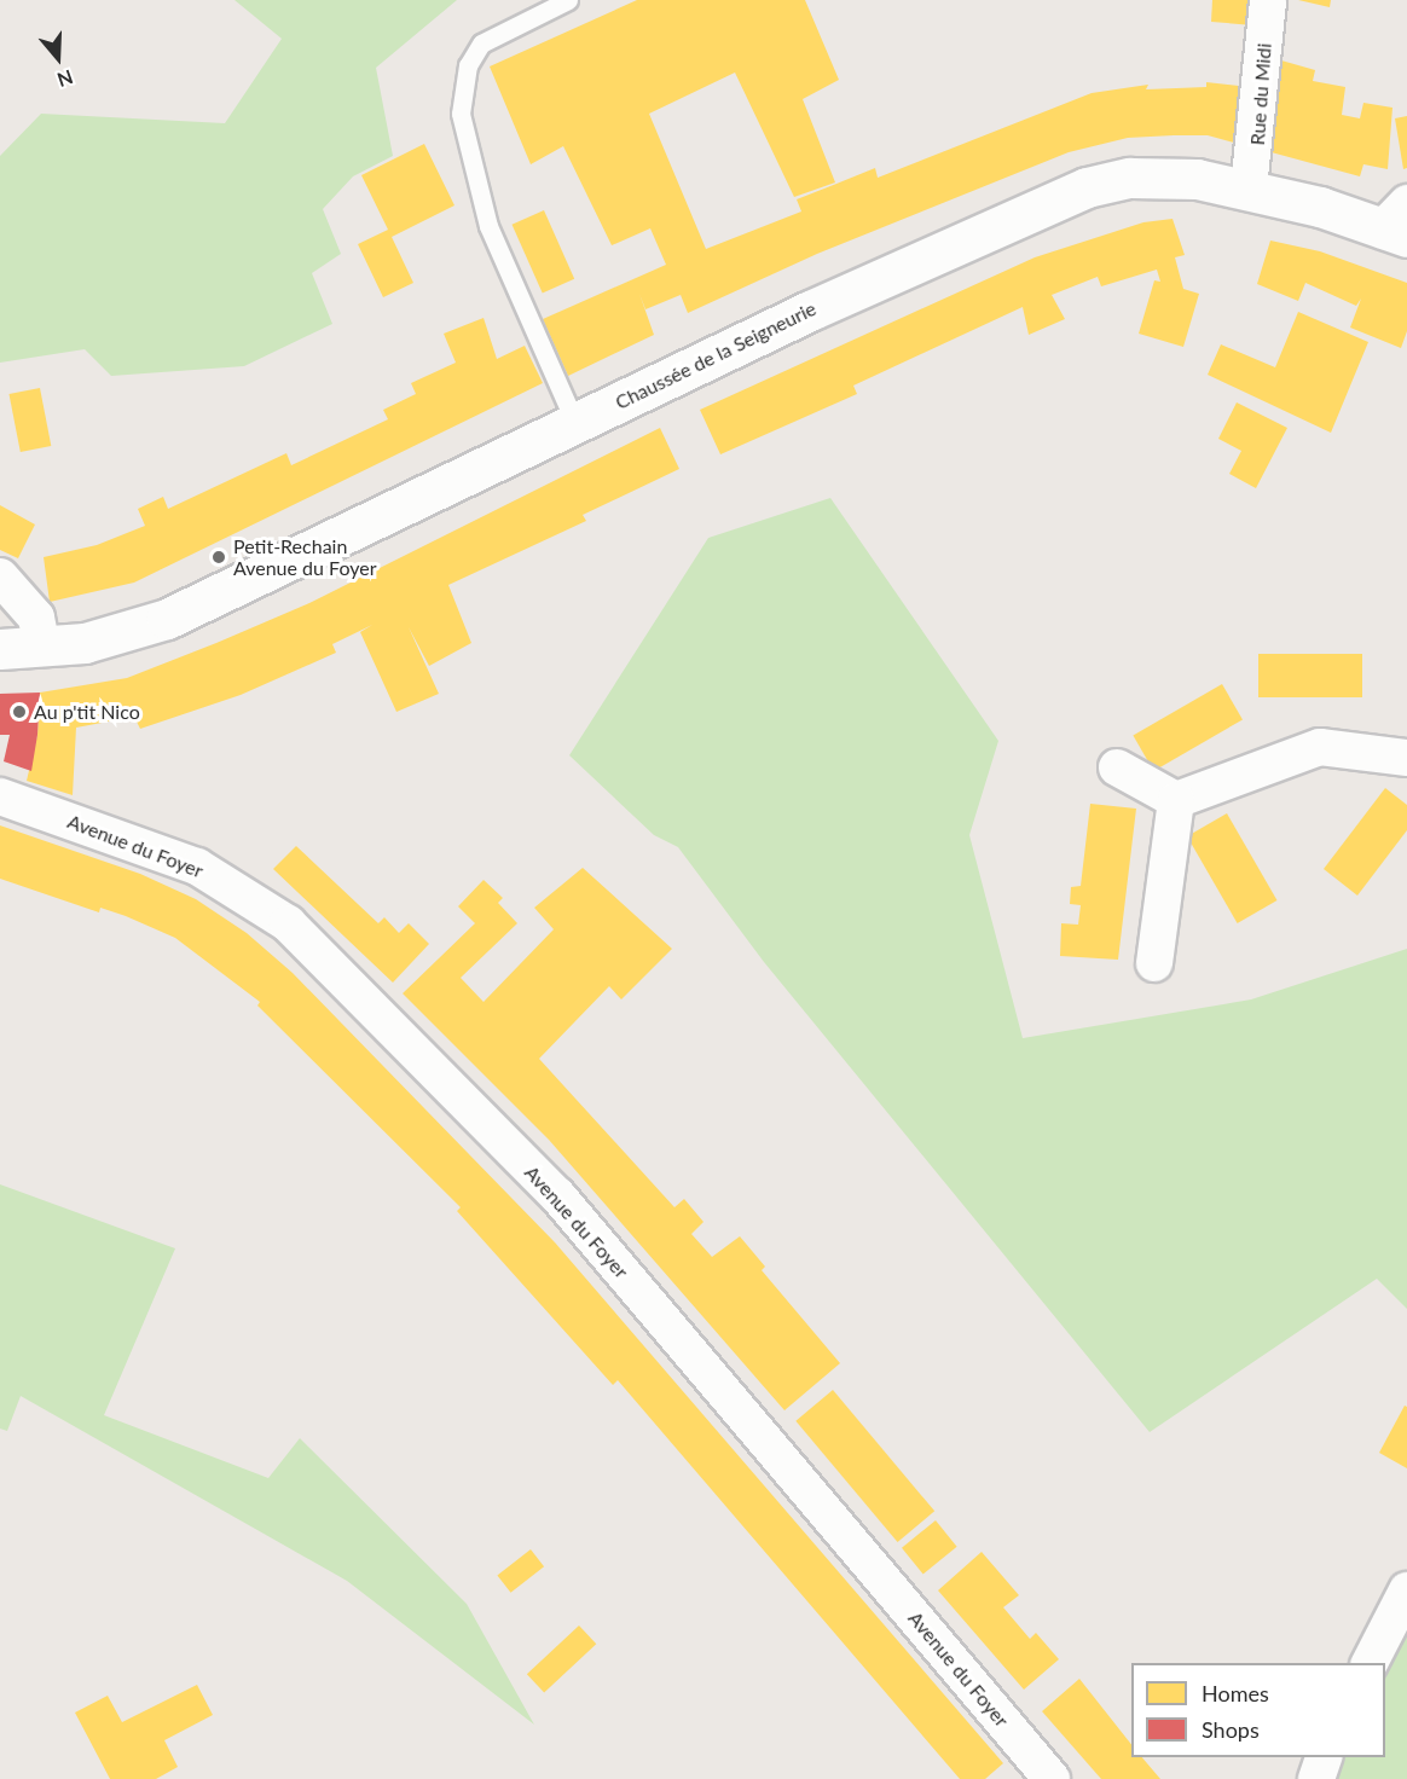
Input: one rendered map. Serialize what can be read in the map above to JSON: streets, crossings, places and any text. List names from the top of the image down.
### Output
{
  "streets": {
    "main road": ["Chaussée de la Seigneurie"],
    "street": ["Rue du Midi", "Avenue du Foyer"]
  },
  "crossings": [
    ["Rue du Midi", "Chaussée de la Seigneurie"]
  ],
  "places": ["Petit-Rechain Avenue du Foyer", "Au p'tit Nico"],
  "legend": ["Homes", "Shops"],
  "north": "bottom"
}
